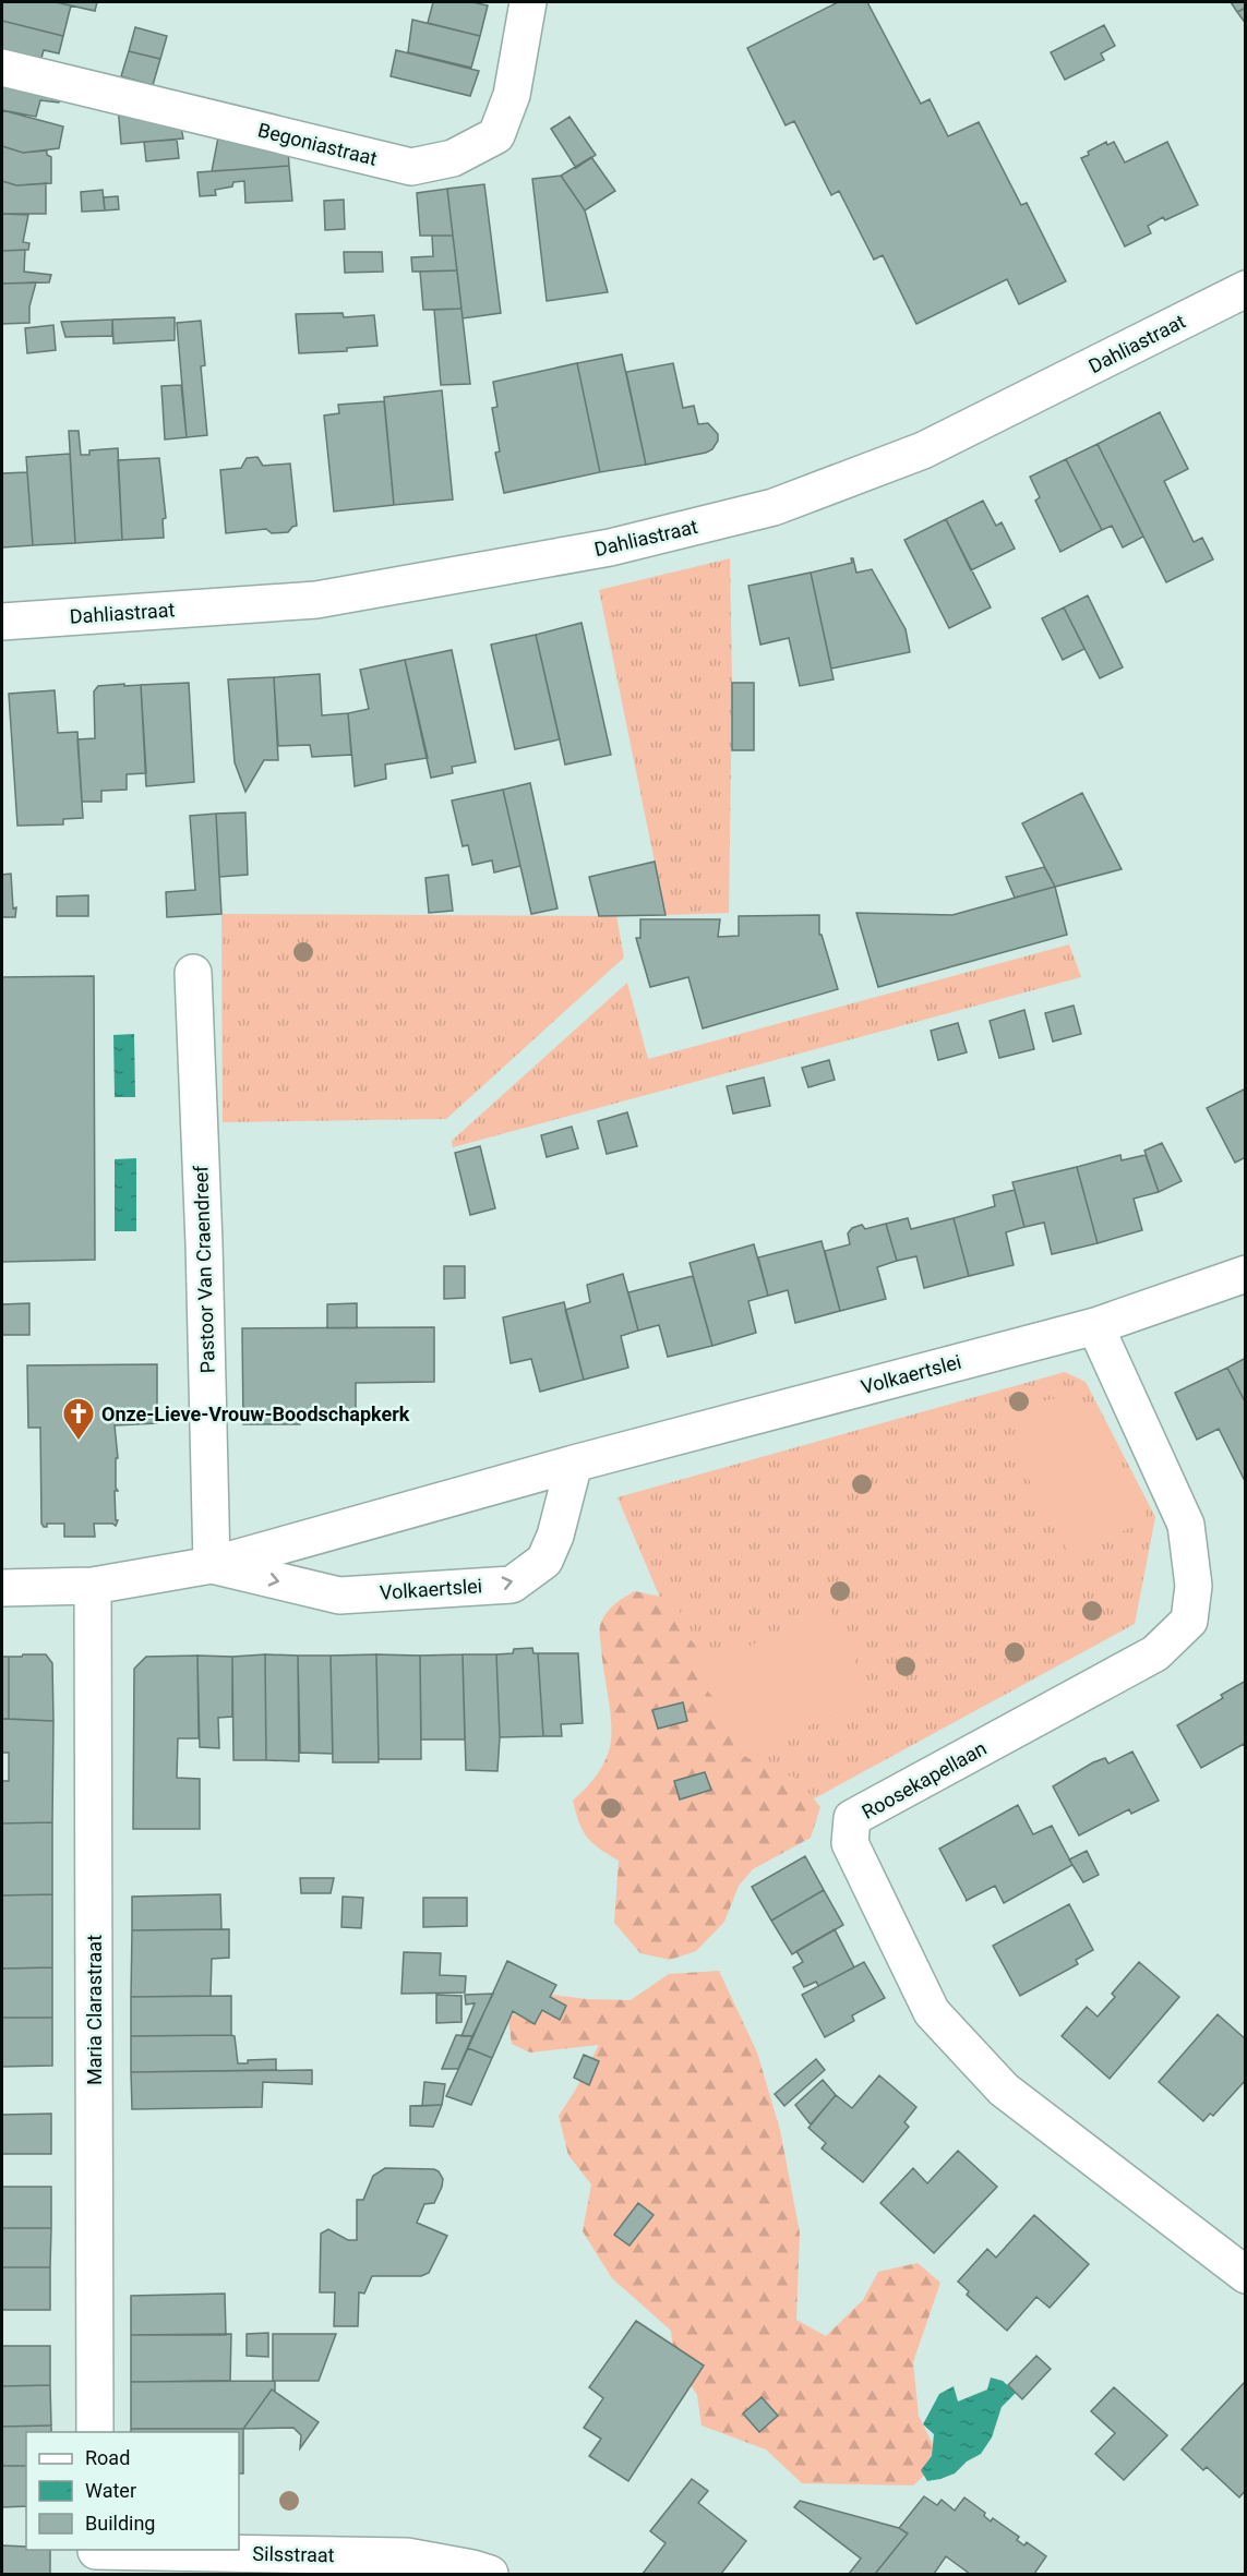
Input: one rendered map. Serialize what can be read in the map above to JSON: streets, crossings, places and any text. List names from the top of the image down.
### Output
{
  "streets": {
    "street": [
      "Begoniastraat",
      "Dahliastraat",
      "Pastoor Van Craendreef",
      "Volkaertslei",
      "Roosekapellaan",
      "Maria Clarastraat",
      "Silsstraat"
    ]
  },
  "crossings": [
    ["Pastoor Van Craendreef", "Volkaertslei"],
    ["Volkaertslei", "Roosekapellaan"],
    ["Volkaertslei", "Maria Clarastraat"]
  ],
  "places": {
    "church": ["Onze-Lieve-Vrouw-Boodschapkerk"]
  },
  "legend": ["Road", "Water", "Building"]
}
